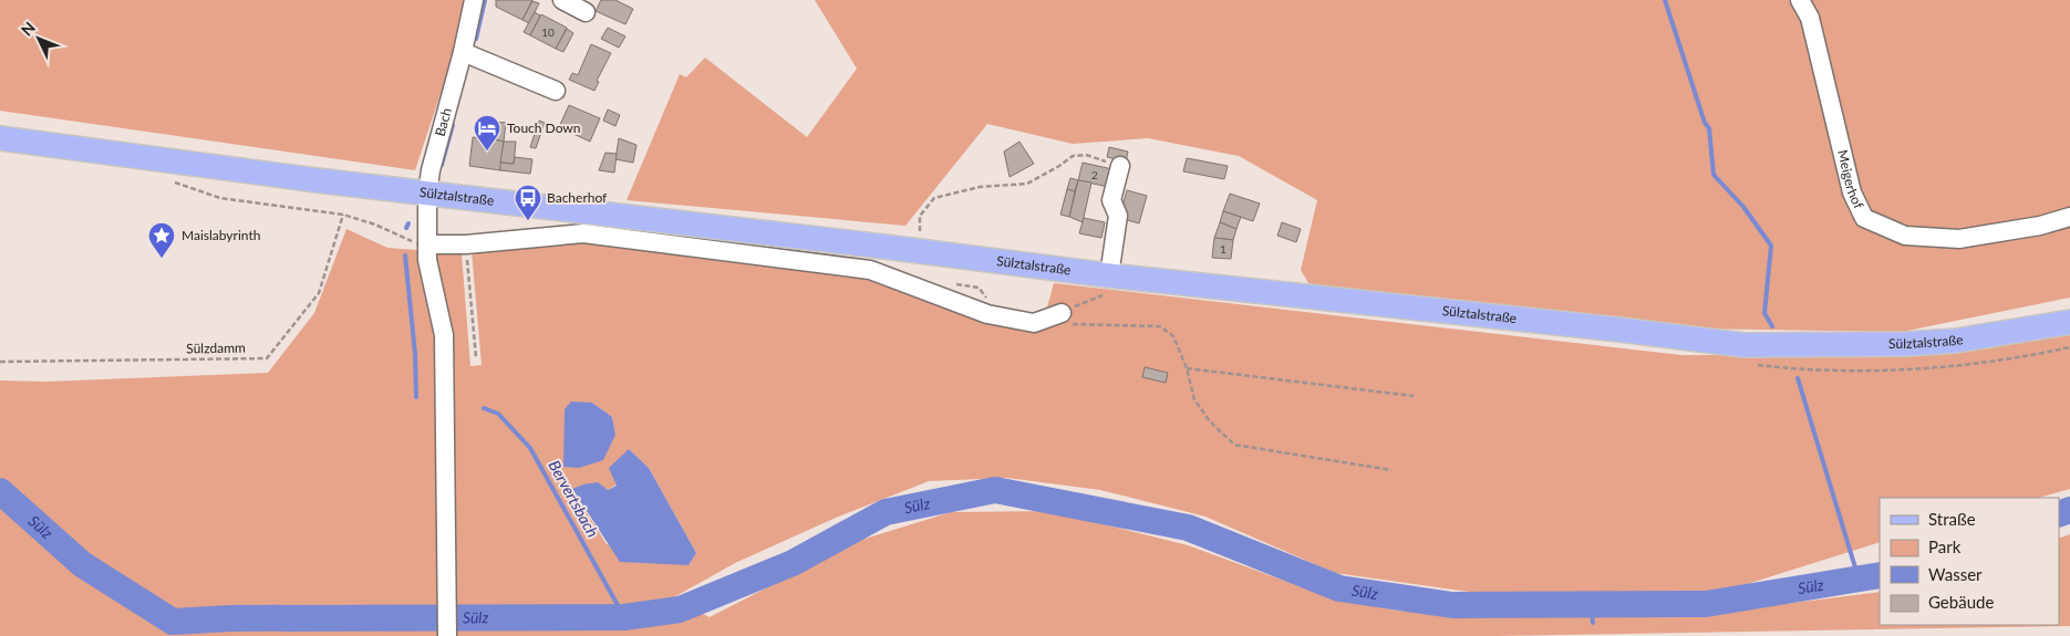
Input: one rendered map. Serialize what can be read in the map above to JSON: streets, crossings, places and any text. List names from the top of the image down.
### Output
{
  "streets": {
    "main road": ["Sülztalstraße"],
    "street": ["Bach", "Meigerhof"],
    "path": ["Sülzdamm"]
  },
  "crossings": [
    ["Bach", "Sülztalstraße"]
  ],
  "water": ["Bervertsbach", "Sülz"],
  "places": {
    "hotel": ["Touch Down"],
    "bus stop": ["Bacherhof"],
    "place": ["Maislabyrinth"]
  },
  "house_numbers": ["10", "2", "1"],
  "legend": [
    "Straße",
    "Park",
    "Wasser",
    "Gebäude"
  ],
  "north": "top left"
}
